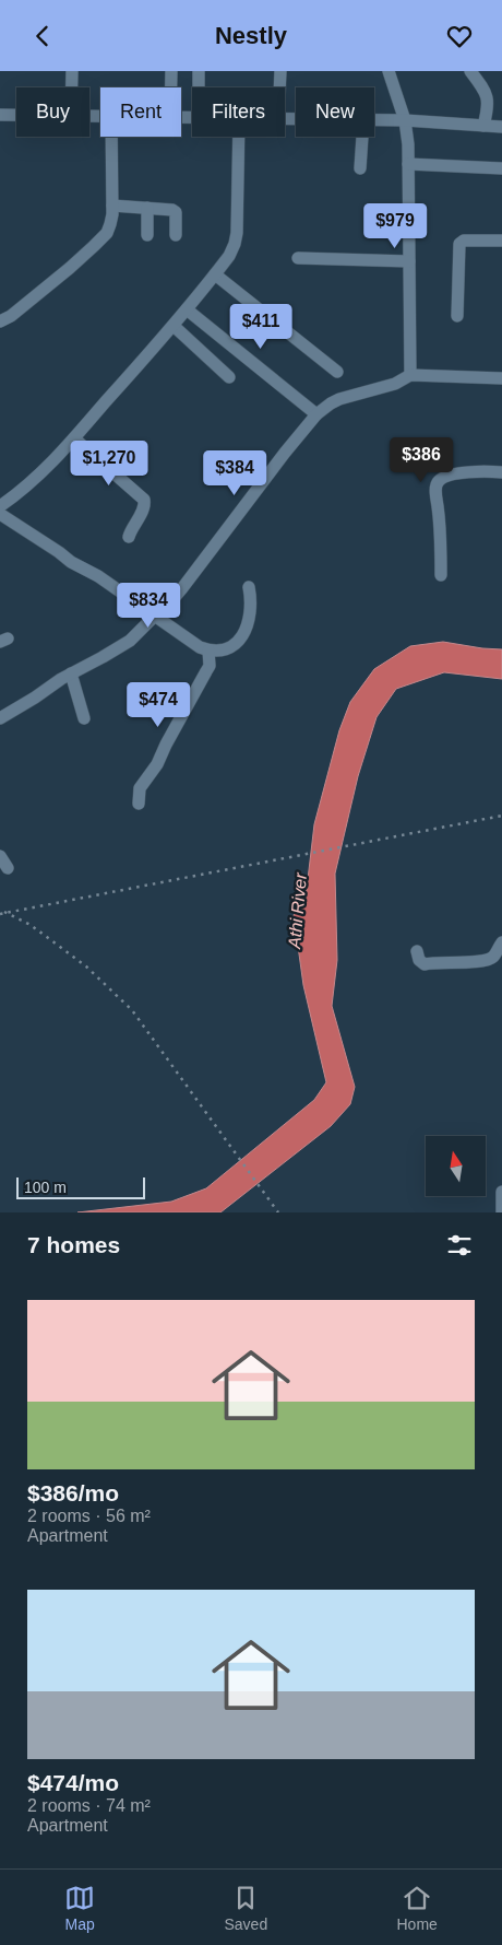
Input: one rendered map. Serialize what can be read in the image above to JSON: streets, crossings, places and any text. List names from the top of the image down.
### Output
{
  "water": ["Athi River"],
  "scale_bar": "100 m",
  "north": "top",
  "page": {
    "header": "Nestly",
    "chip": [
      "Buy",
      "Rent",
      "Filters",
      "New"
    ],
    "price": [
      "$979",
      "$411",
      "$386",
      "$1,270",
      "$384",
      "$834",
      "$474"
    ],
    "scale": "100 m",
    "heading": "7 homes",
    "list": [
      {
        "name": "$386/mo",
        "note": "2 rooms · 56 m² · Apartment"
      },
      {
        "name": "$474/mo",
        "note": "2 rooms · 74 m² · Apartment"
      }
    ],
    "tabs": ["Map", "Saved", "Home"]
  }
}
